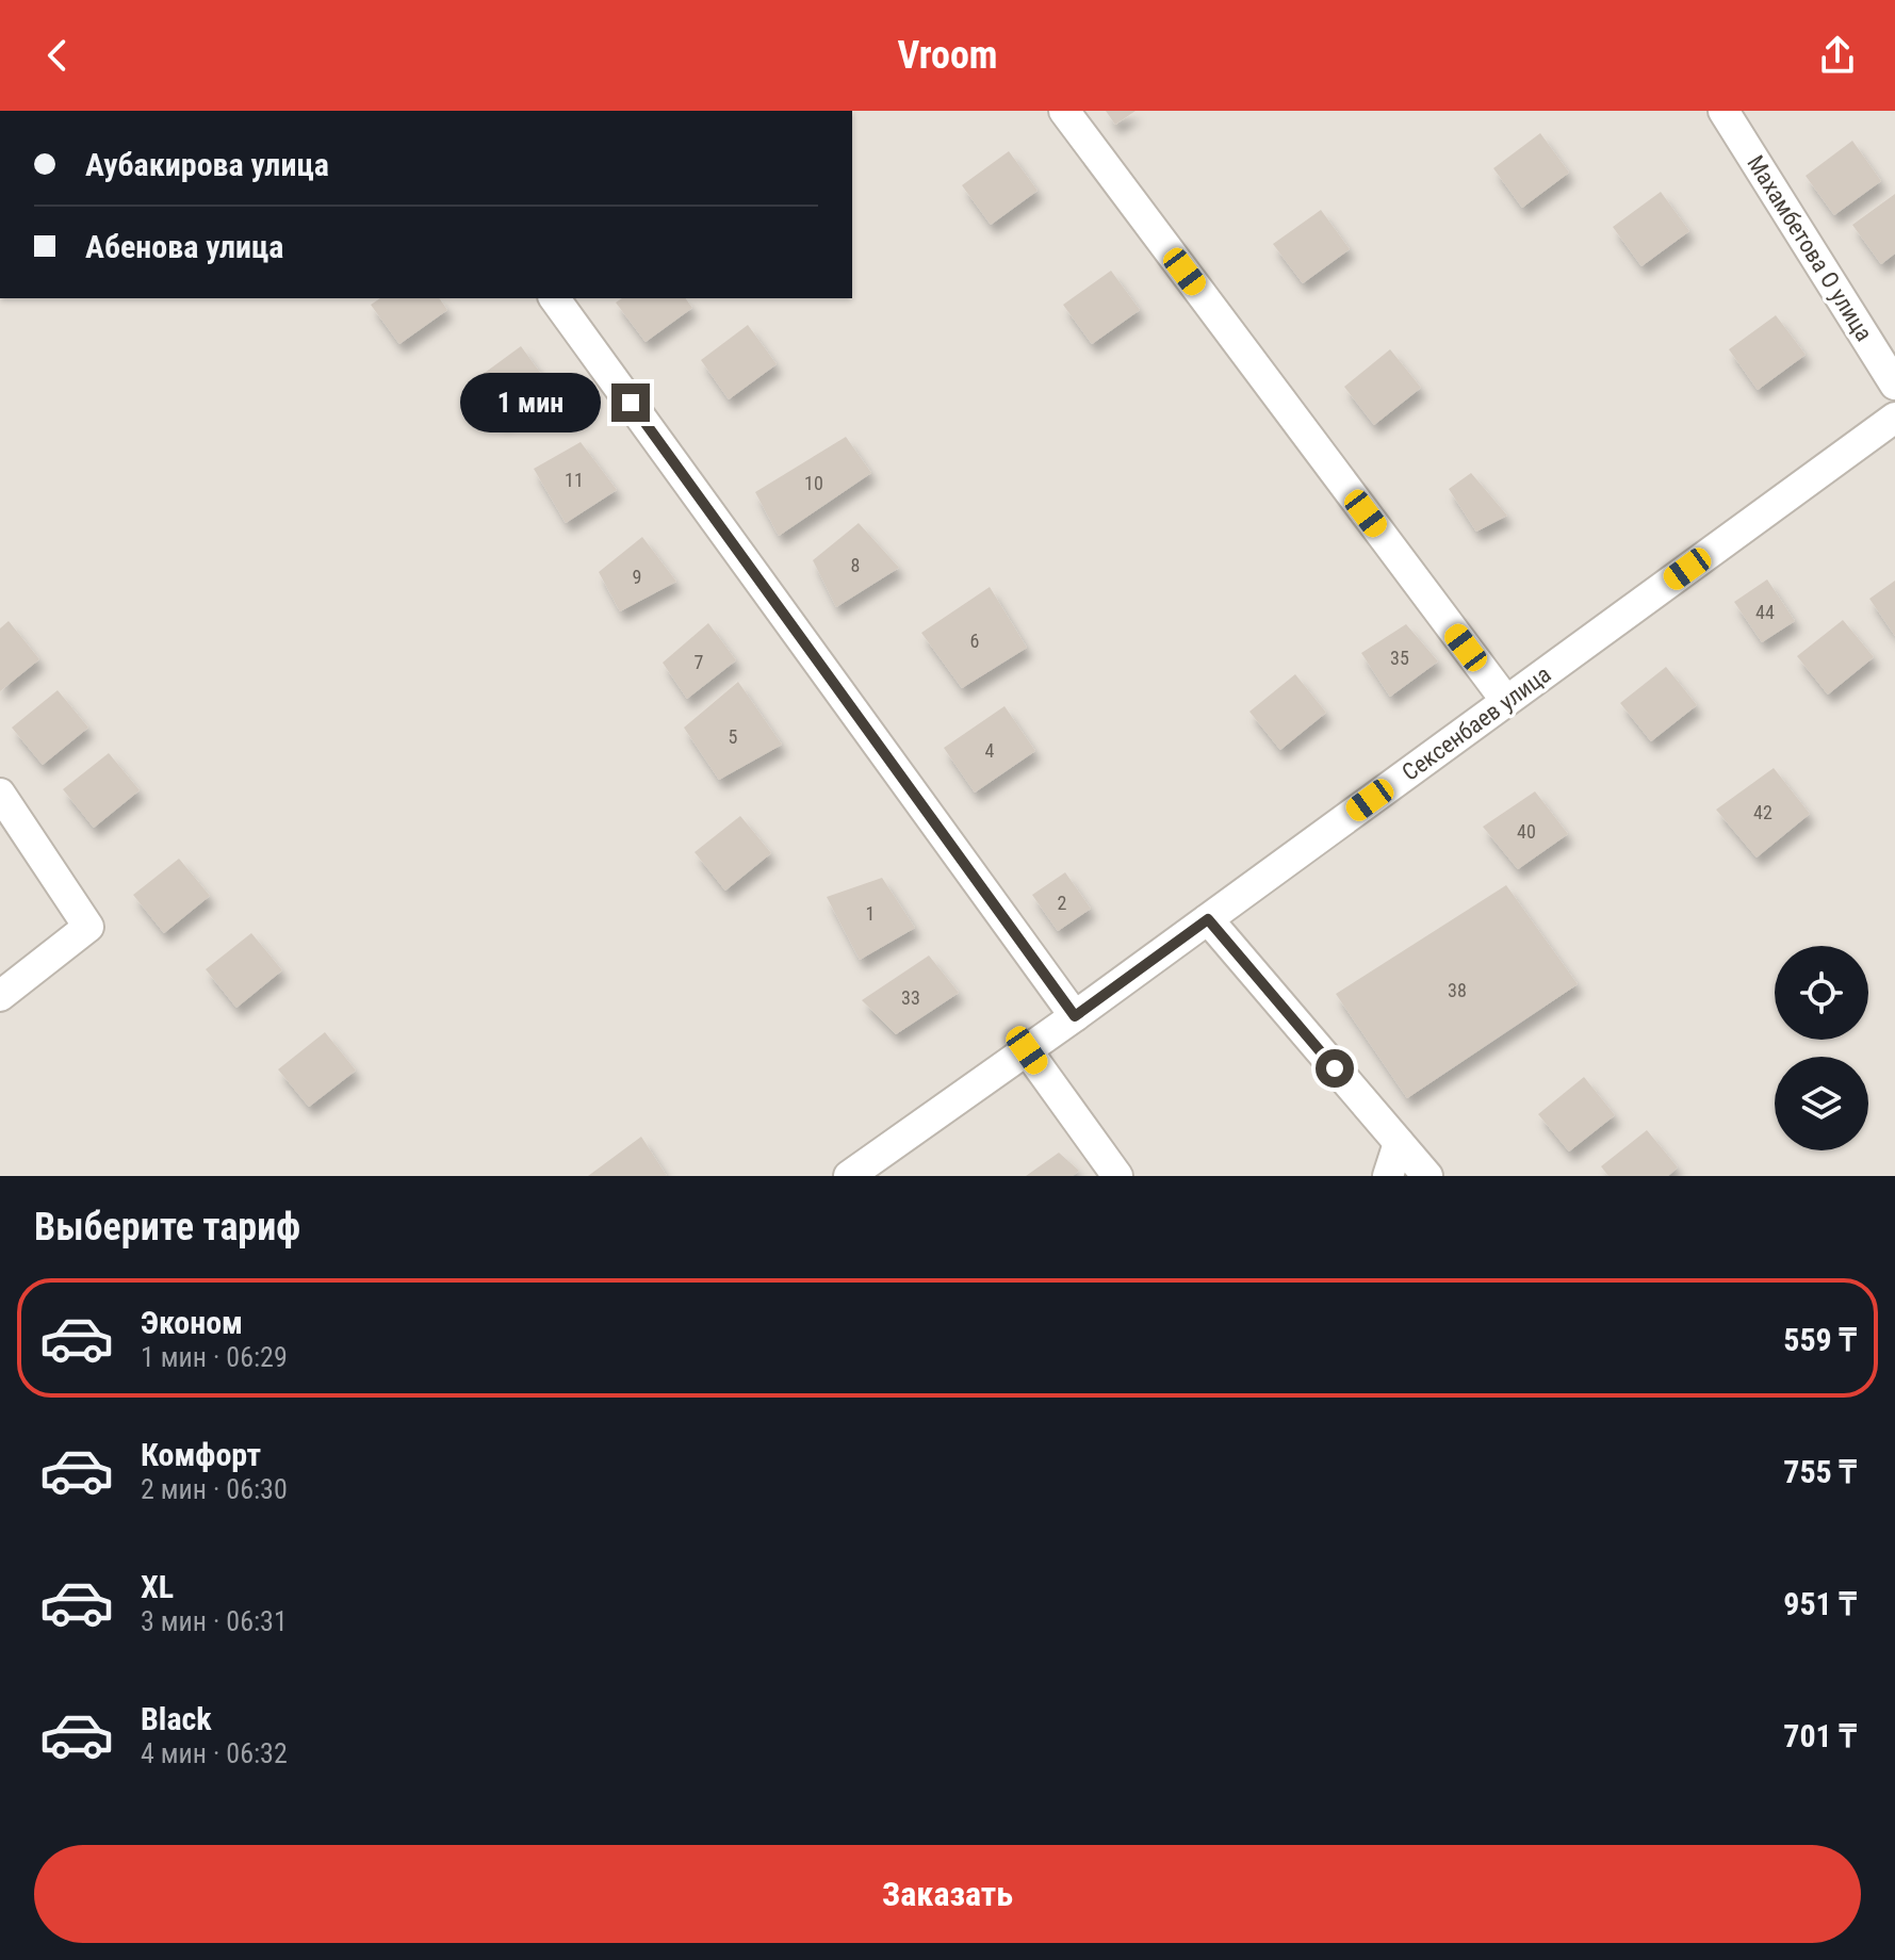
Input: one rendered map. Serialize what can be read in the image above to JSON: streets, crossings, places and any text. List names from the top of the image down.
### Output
{
  "streets": {
    "street": ["Махамбетова О улица", "Сексенбаев улица"]
  },
  "house_numbers": [
    "11",
    "10",
    "8",
    "9",
    "44",
    "6",
    "35",
    "7",
    "5",
    "4",
    "42",
    "40",
    "2",
    "1",
    "38",
    "33"
  ],
  "page": {
    "header": "Vroom",
    "banner": ["Аубакирова улица", "Абенова улица"],
    "bubble": "1 мин",
    "heading": "Выберите тариф",
    "list": [
      {
        "name": "Эконом",
        "note": "1 мин · 06:29",
        "value": "559 ₸"
      },
      {
        "name": "Комфорт",
        "note": "2 мин · 06:30",
        "value": "755 ₸"
      },
      {
        "name": "XL",
        "note": "3 мин · 06:31",
        "value": "951 ₸"
      },
      {
        "name": "Black",
        "note": "4 мин · 06:32",
        "value": "701 ₸"
      }
    ],
    "buttons": "Заказать"
  }
}
